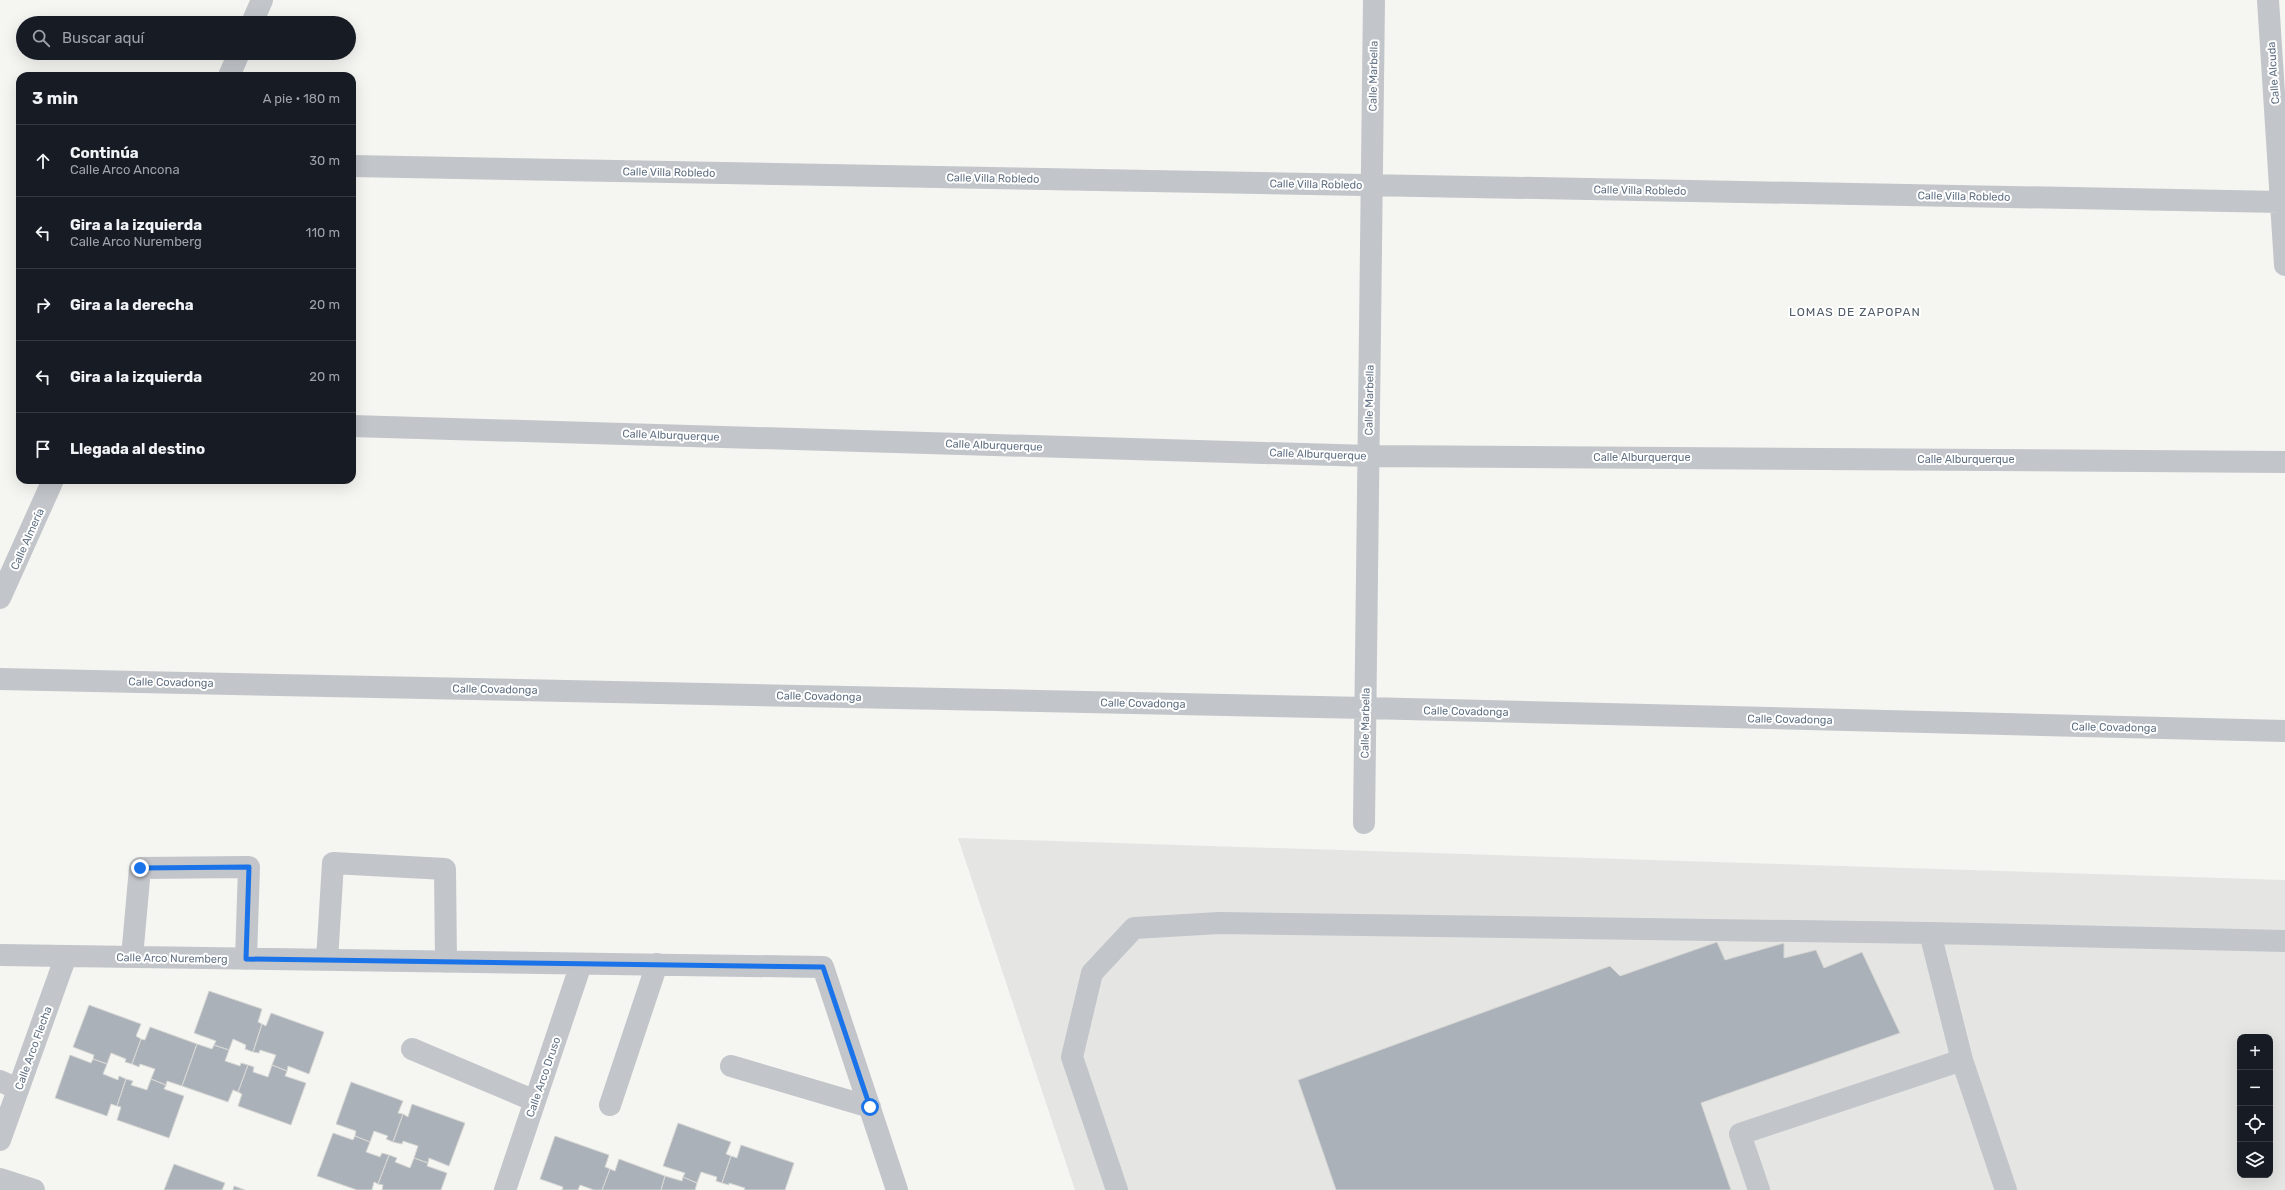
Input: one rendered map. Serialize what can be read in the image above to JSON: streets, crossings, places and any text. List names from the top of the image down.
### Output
{
  "streets": {
    "street": [
      "Calle Alcuda",
      "Calle Marbella",
      "Calle Villa Robledo",
      "Calle Alburquerque",
      "Calle Almería",
      "Calle Covadonga",
      "Calle Arco Nuremberg",
      "Calle Arco Flecha",
      "Calle Arco Druso"
    ]
  },
  "crossings": [
    ["Calle Alcuda", "Calle Villa Robledo"],
    ["Calle Marbella", "Calle Villa Robledo"],
    ["Calle Marbella", "Calle Alburquerque"],
    ["Calle Marbella", "Calle Covadonga"],
    ["Calle Arco Nuremberg", "Calle Arco Flecha"],
    ["Calle Arco Nuremberg", "Calle Arco Druso"]
  ],
  "districts": ["LOMAS DE ZAPOPAN"],
  "page": {
    "search": "Buscar aquí",
    "heading": ["3 min", "A pie · 180 m"],
    "list": [
      ["Continúa", "Calle Arco Ancona", "30 m"],
      ["Gira a la izquierda", "Calle Arco Nuremberg", "110 m"],
      ["Gira a la derecha", "20 m"],
      ["Gira a la izquierda", "20 m"],
      "Llegada al destino"
    ],
    "map_buttons": ["+", "−"]
  }
}
